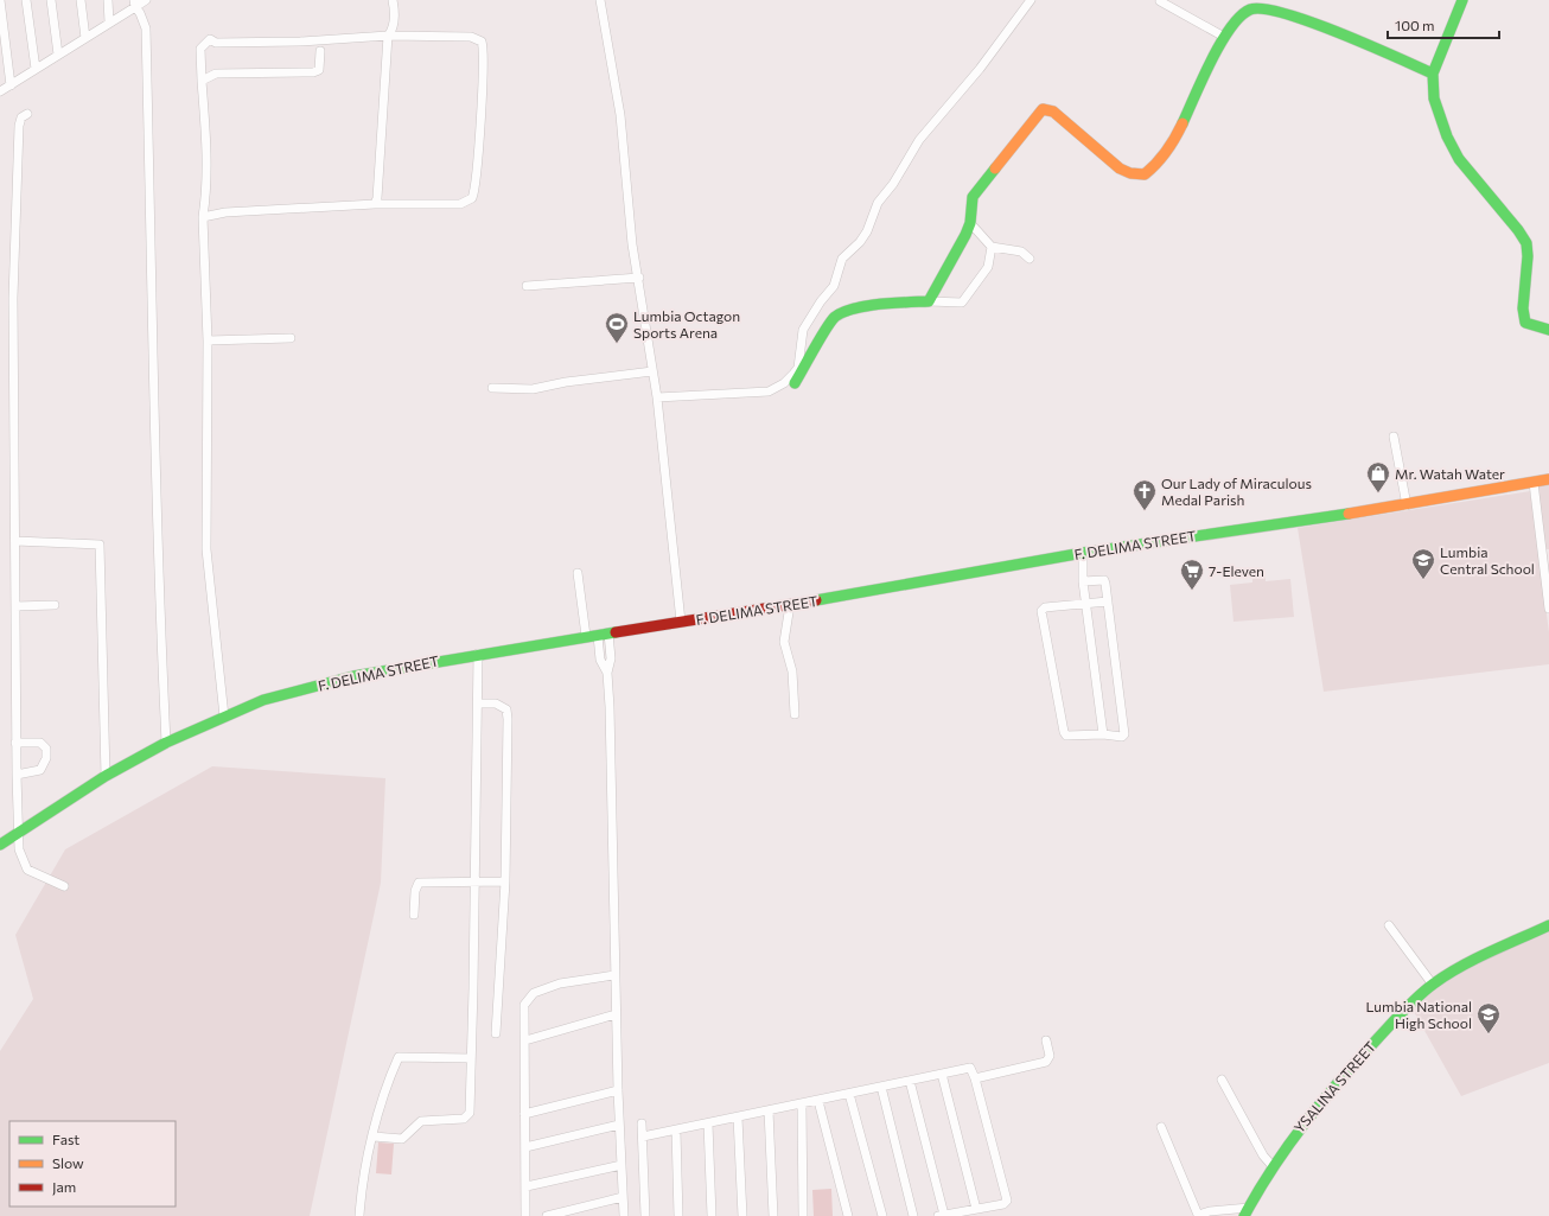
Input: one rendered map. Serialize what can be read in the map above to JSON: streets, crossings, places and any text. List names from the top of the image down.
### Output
{
  "streets": {
    "street": ["F. DELIMA STREET", "YSALINA STREET"]
  },
  "places": {
    "sports": ["Lumbia Octagon Sports Arena"],
    "shop": ["Mr. Watah Water"],
    "church": ["Our Lady of Miraculous Medal Parish"],
    "school or university": ["Lumbia Central School", "Lumbia National High School"],
    "supermarket": ["7-Eleven"]
  },
  "legend": ["Fast", "Slow", "Jam"],
  "scale_bar": "100 m"
}
